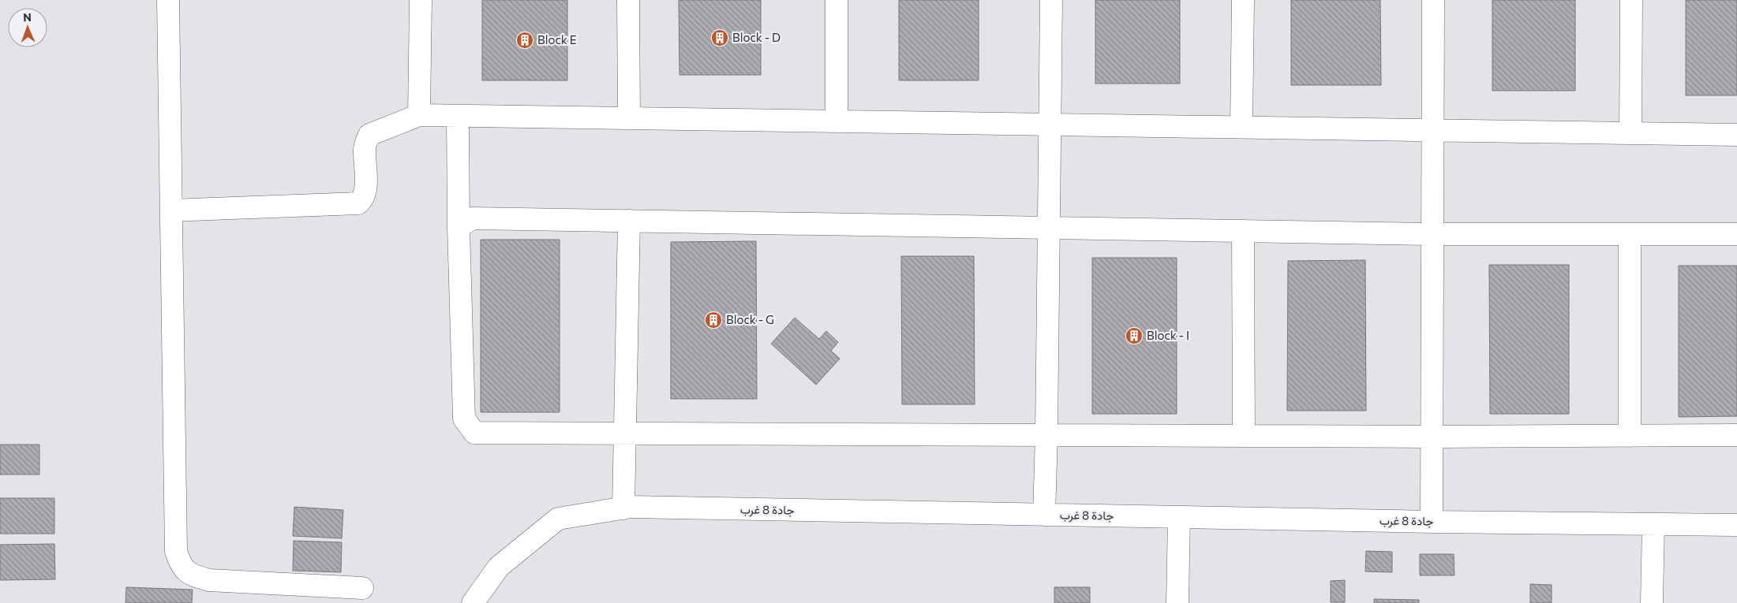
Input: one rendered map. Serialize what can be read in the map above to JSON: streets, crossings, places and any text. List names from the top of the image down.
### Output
{
  "streets": {
    "street": ["جادة 8 غرب"]
  },
  "places": {
    "building": [
      "Block - D",
      "Block E",
      "Block - G",
      "Block - I"
    ]
  },
  "north": "top"
}
